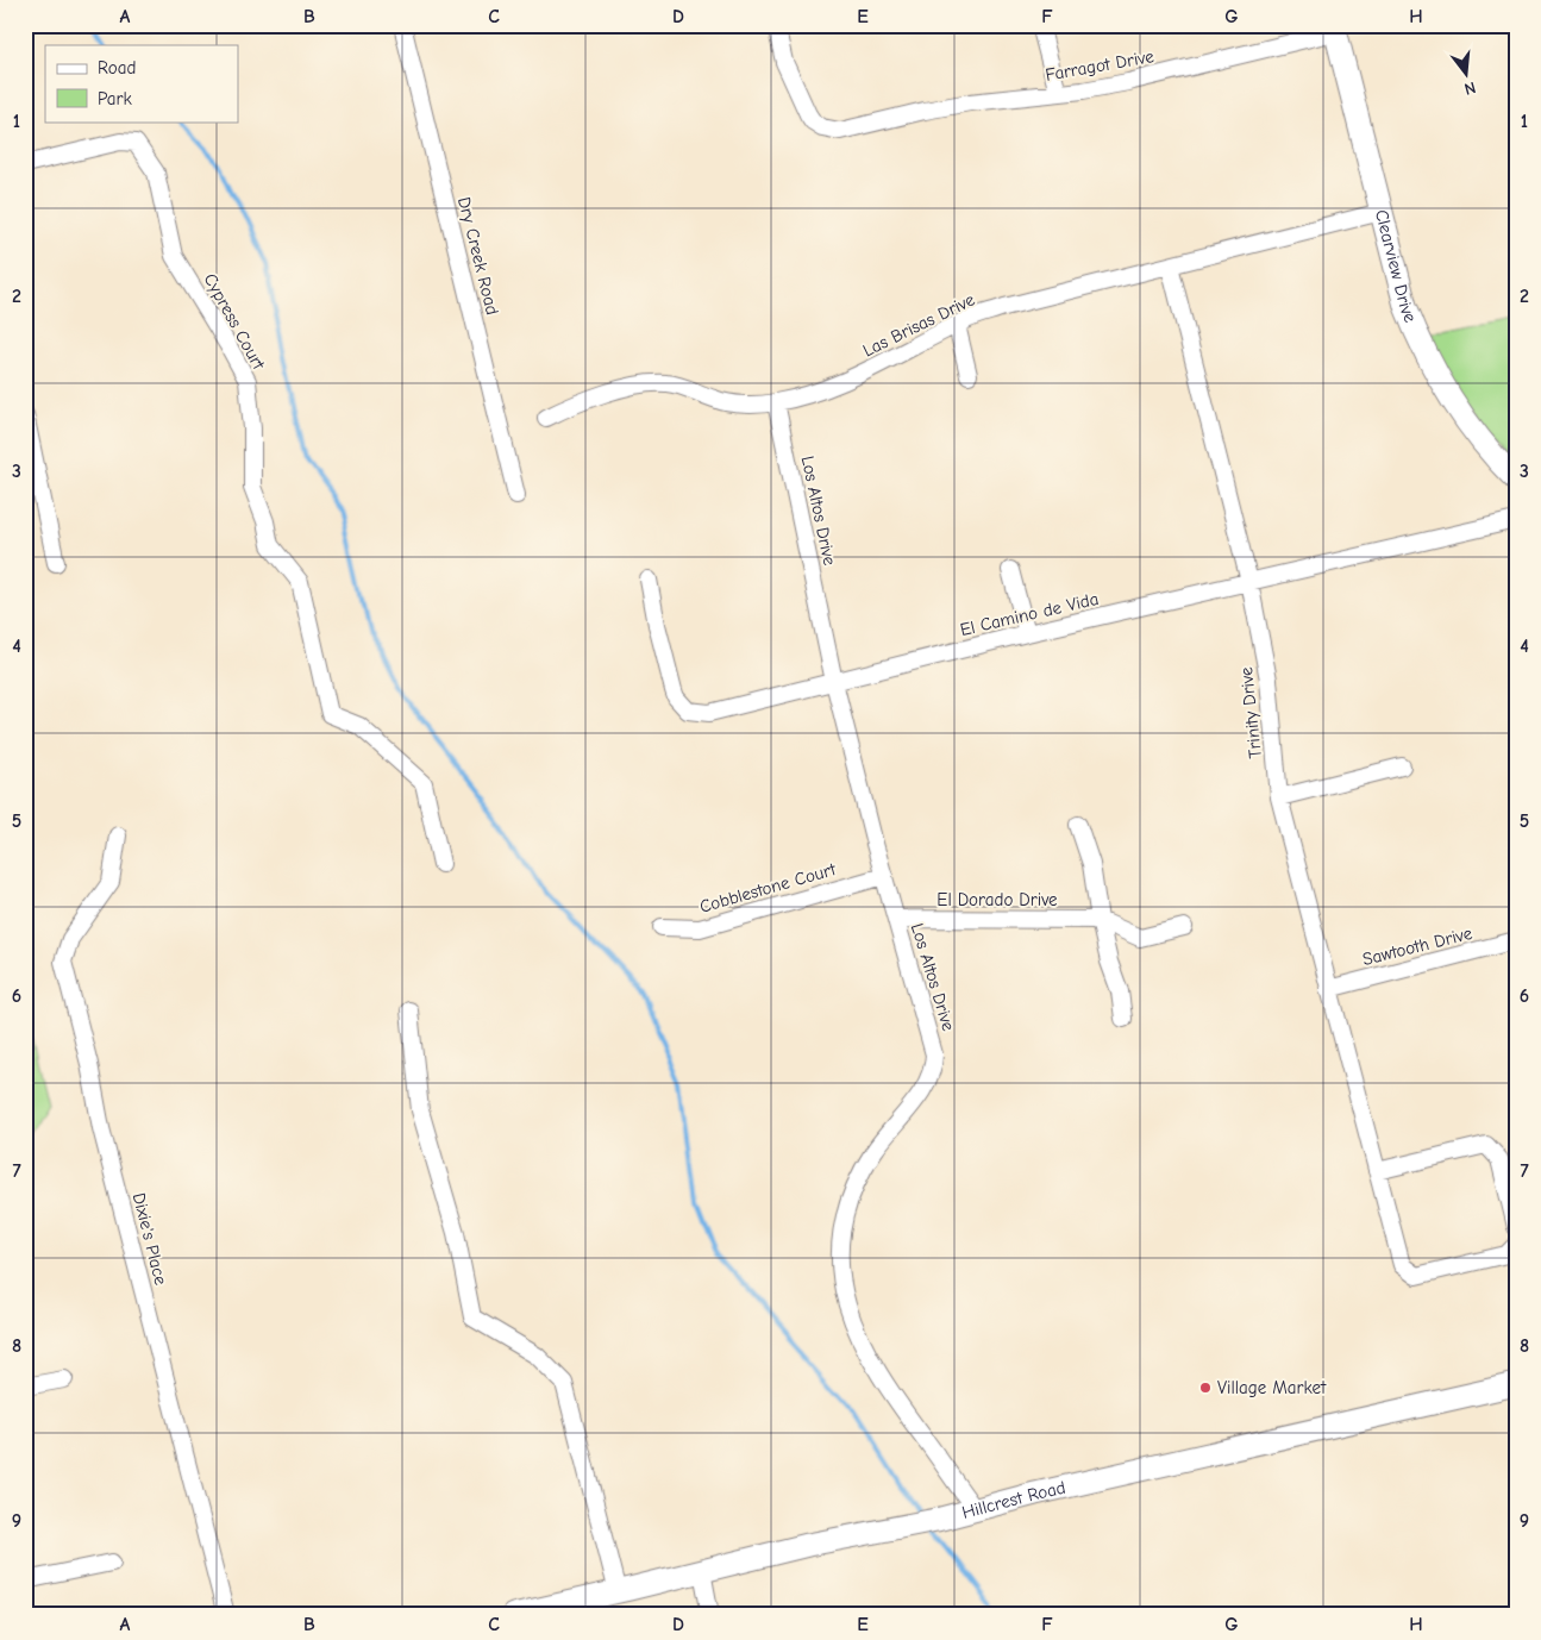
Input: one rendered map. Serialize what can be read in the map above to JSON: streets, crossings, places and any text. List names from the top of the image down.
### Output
{
  "streets": {
    "street": [
      "Farragot Drive",
      "Dry Creek Road",
      "Clearview Drive",
      "Cypress Court",
      "Las Brisas Drive",
      "Los Altos Drive",
      "El Camino de Vida",
      "Trinity Drive",
      "Cobblestone Court",
      "El Dorado Drive",
      "Sawtooth Drive",
      "Dixie's Place",
      "Hillcrest Road"
    ]
  },
  "crossings": [
    ["Farragot Drive", "Clearview Drive"],
    ["Clearview Drive", "Las Brisas Drive"],
    ["Las Brisas Drive", "Los Altos Drive"],
    ["Las Brisas Drive", "Trinity Drive"],
    ["Los Altos Drive", "El Camino de Vida"],
    ["Los Altos Drive", "Cobblestone Court"],
    ["Los Altos Drive", "El Dorado Drive"],
    ["Los Altos Drive", "Hillcrest Road"],
    ["El Camino de Vida", "Trinity Drive"],
    ["Trinity Drive", "Sawtooth Drive"]
  ],
  "places": ["Village Market"],
  "legend": ["Road", "Park"],
  "north": "bottom",
  "grid": {
    "columns": [
      "A",
      "B",
      "C",
      "D",
      "E",
      "F",
      "G",
      "H"
    ],
    "rows": [
      "1",
      "2",
      "3",
      "4",
      "5",
      "6",
      "7",
      "8",
      "9"
    ]
  }
}
